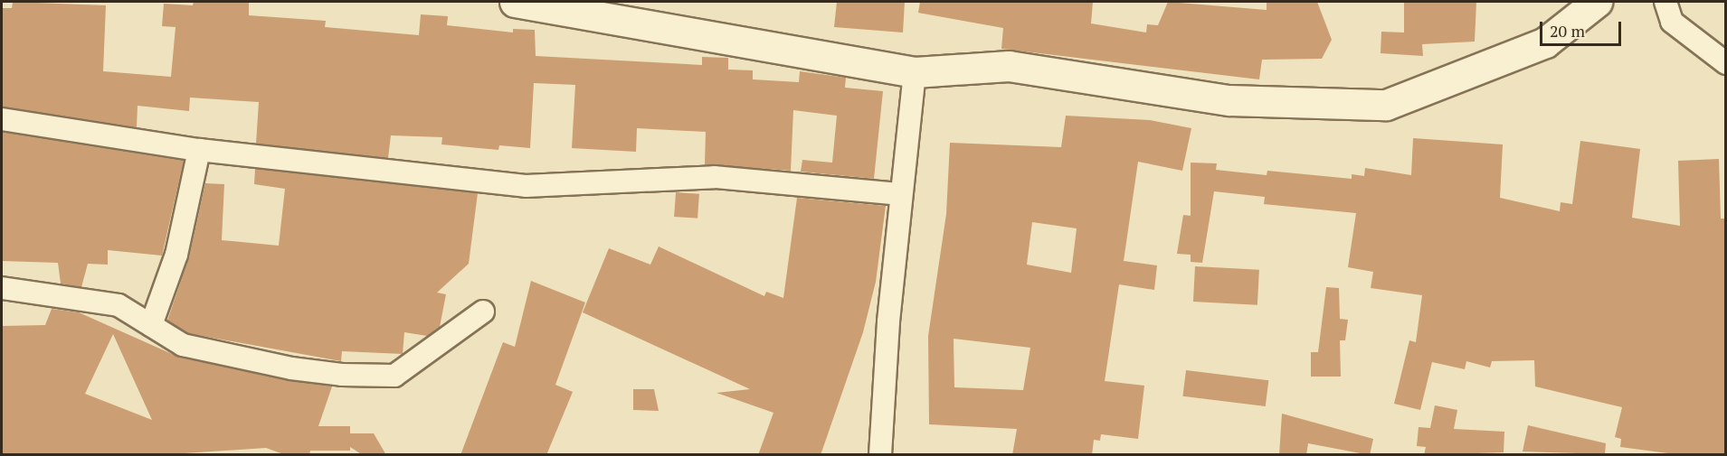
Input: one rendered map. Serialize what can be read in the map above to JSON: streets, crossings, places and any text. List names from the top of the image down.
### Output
{
  "scale_bar": "20 m"
}
